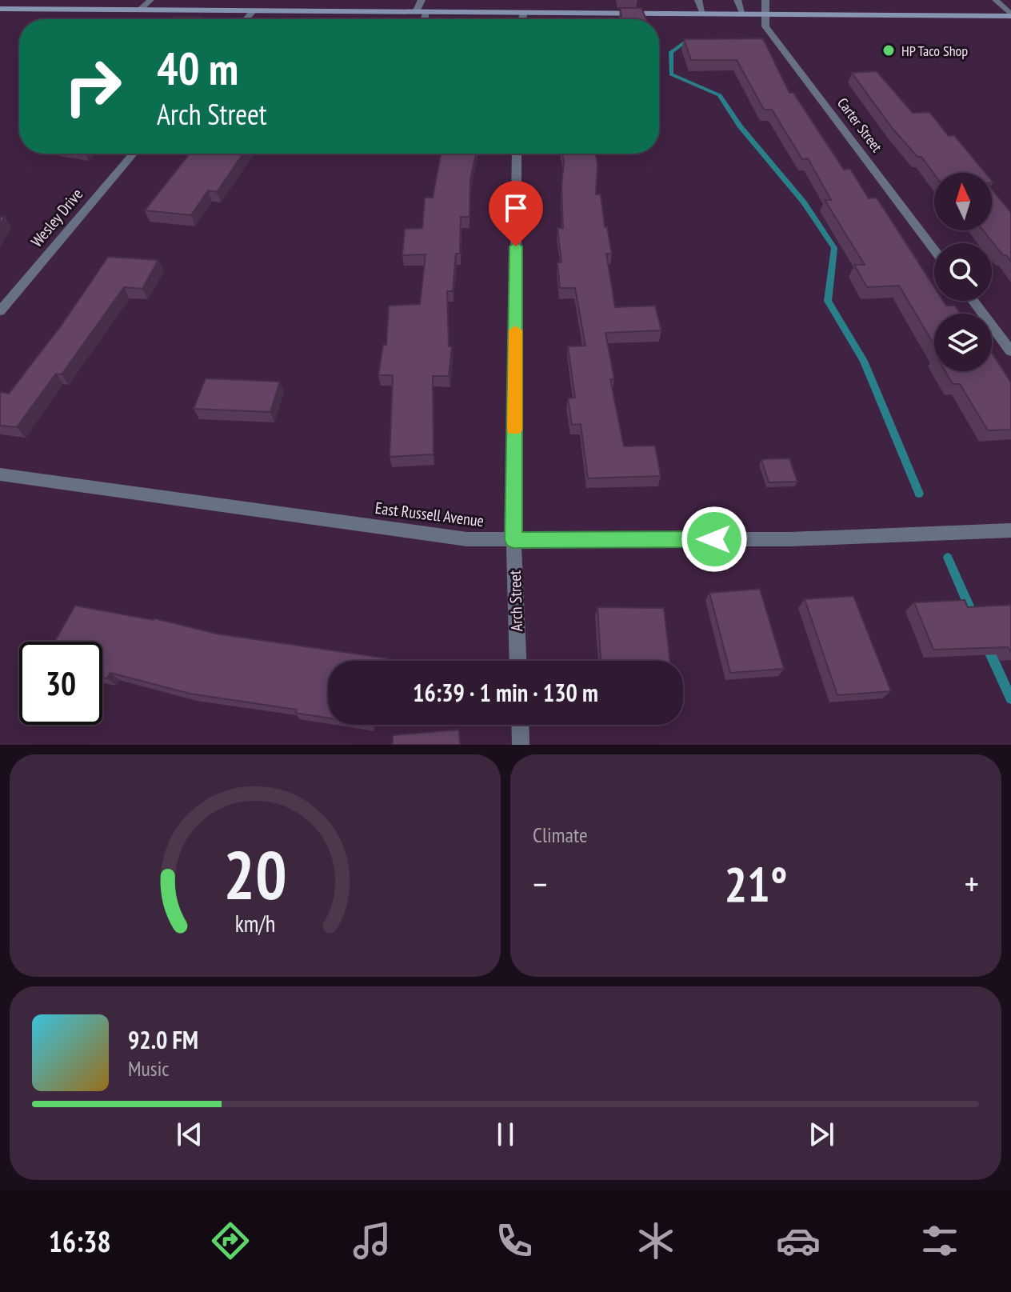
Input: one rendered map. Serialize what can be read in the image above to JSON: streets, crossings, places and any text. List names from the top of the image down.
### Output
{
  "streets": {
    "street": [
      "Carter Street",
      "Wesley Drive",
      "East Russell Avenue",
      "Arch Street"
    ]
  },
  "crossings": [
    ["East Russell Avenue", "Arch Street"]
  ],
  "places": ["HP Taco Shop"],
  "north": "top",
  "page": {
    "turn": ["40 m", "Arch Street"],
    "limit": "30",
    "trip": "16:39 · 1 min · 130 m",
    "tile": "Climate",
    "heat": ["−", "21°", "+"],
    "song": ["92.0 FM", "Music"],
    "tabs": "16:38",
    "gauge": ["20", "km/h"]
  }
}
